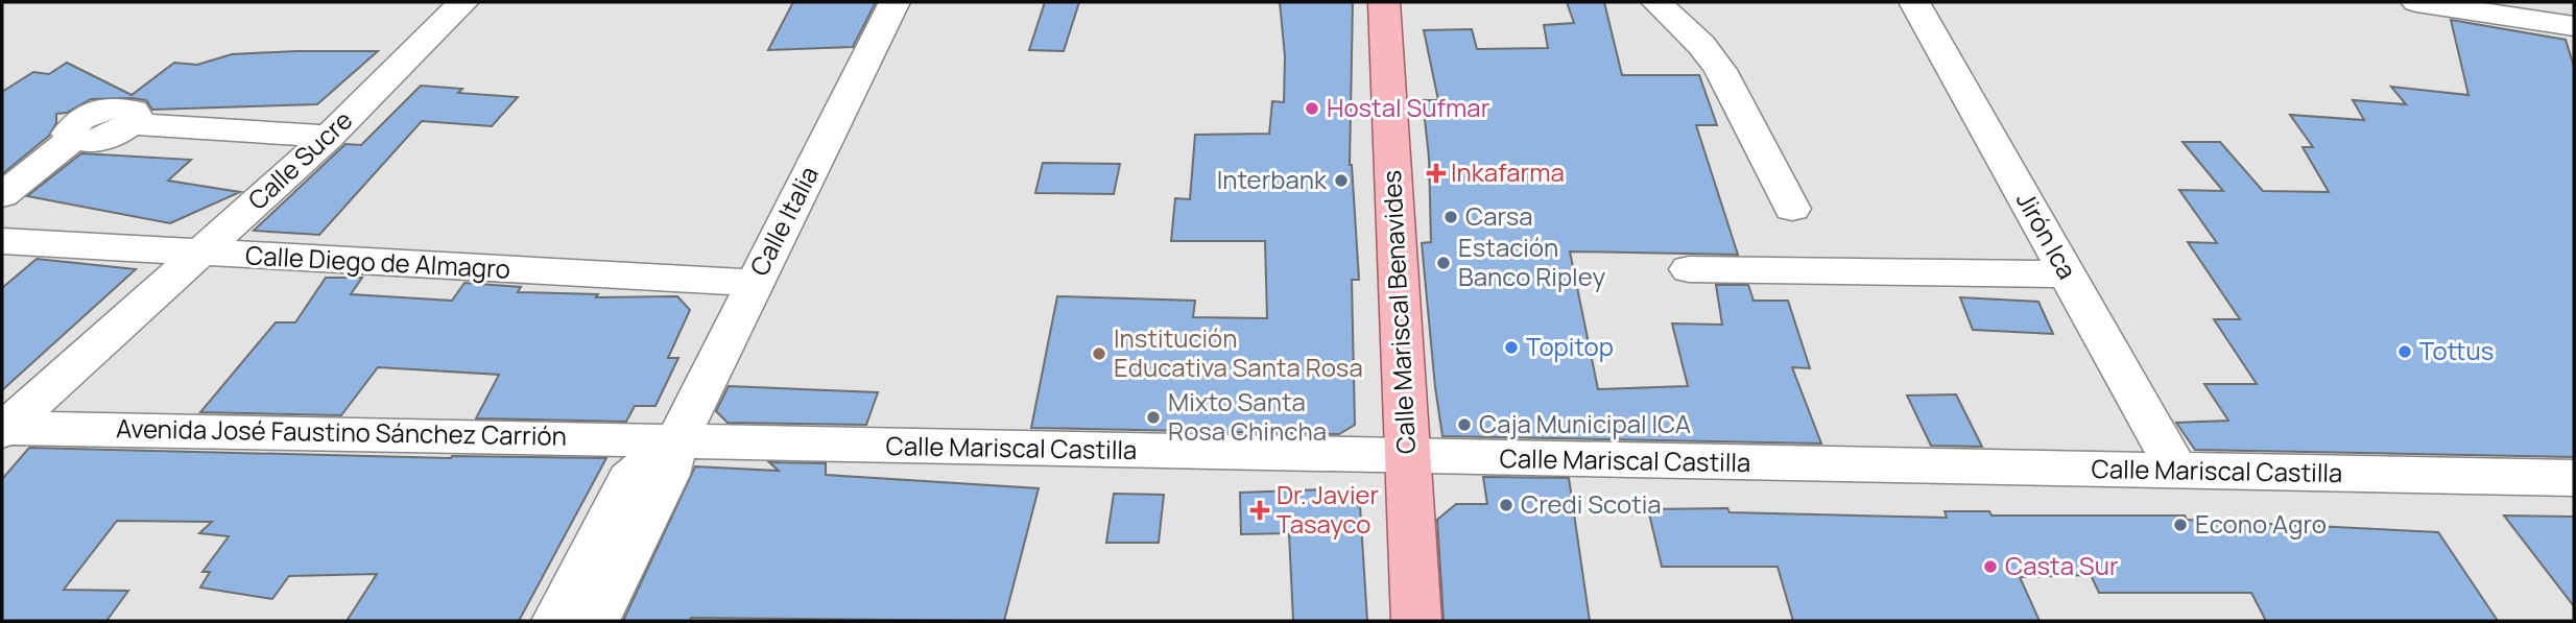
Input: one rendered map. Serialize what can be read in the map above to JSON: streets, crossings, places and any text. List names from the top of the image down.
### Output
{
  "streets": {
    "main road": ["Calle Mariscal Benavides"],
    "street": [
      "Calle Sucre",
      "Calle Italia",
      "Jirón Ica",
      "Calle Diego de Almagro",
      "Avenida José Faustino Sánchez Carrión",
      "Calle Mariscal Castilla"
    ]
  },
  "crossings": [
    ["Calle Sucre", "Calle Diego de Almagro"],
    ["Calle Sucre", "Avenida José Faustino Sánchez Carrión"],
    ["Calle Italia", "Calle Diego de Almagro"],
    ["Calle Italia", "Avenida José Faustino Sánchez Carrión"],
    ["Calle Italia", "Calle Mariscal Castilla"],
    ["Jirón Ica", "Calle Mariscal Castilla"],
    ["Calle Mariscal Benavides", "Calle Mariscal Castilla"],
    ["Avenida José Faustino Sánchez Carrión", "Calle Mariscal Castilla"]
  ],
  "places": {
    "other": [
      "Hostal Sufmar",
      "Interbank",
      "Carsa",
      "Estación Banco Ripley",
      "Topitop",
      "Tottus",
      "Institución Educativa Santa Rosa",
      "Mixto Santa Rosa Chincha",
      "Caja Municipal ICA",
      "Credi Scotia",
      "Econo Agro",
      "Casta Sur"
    ],
    "health": ["Inkafarma", "Dr. Javier Tasayco"]
  }
}
